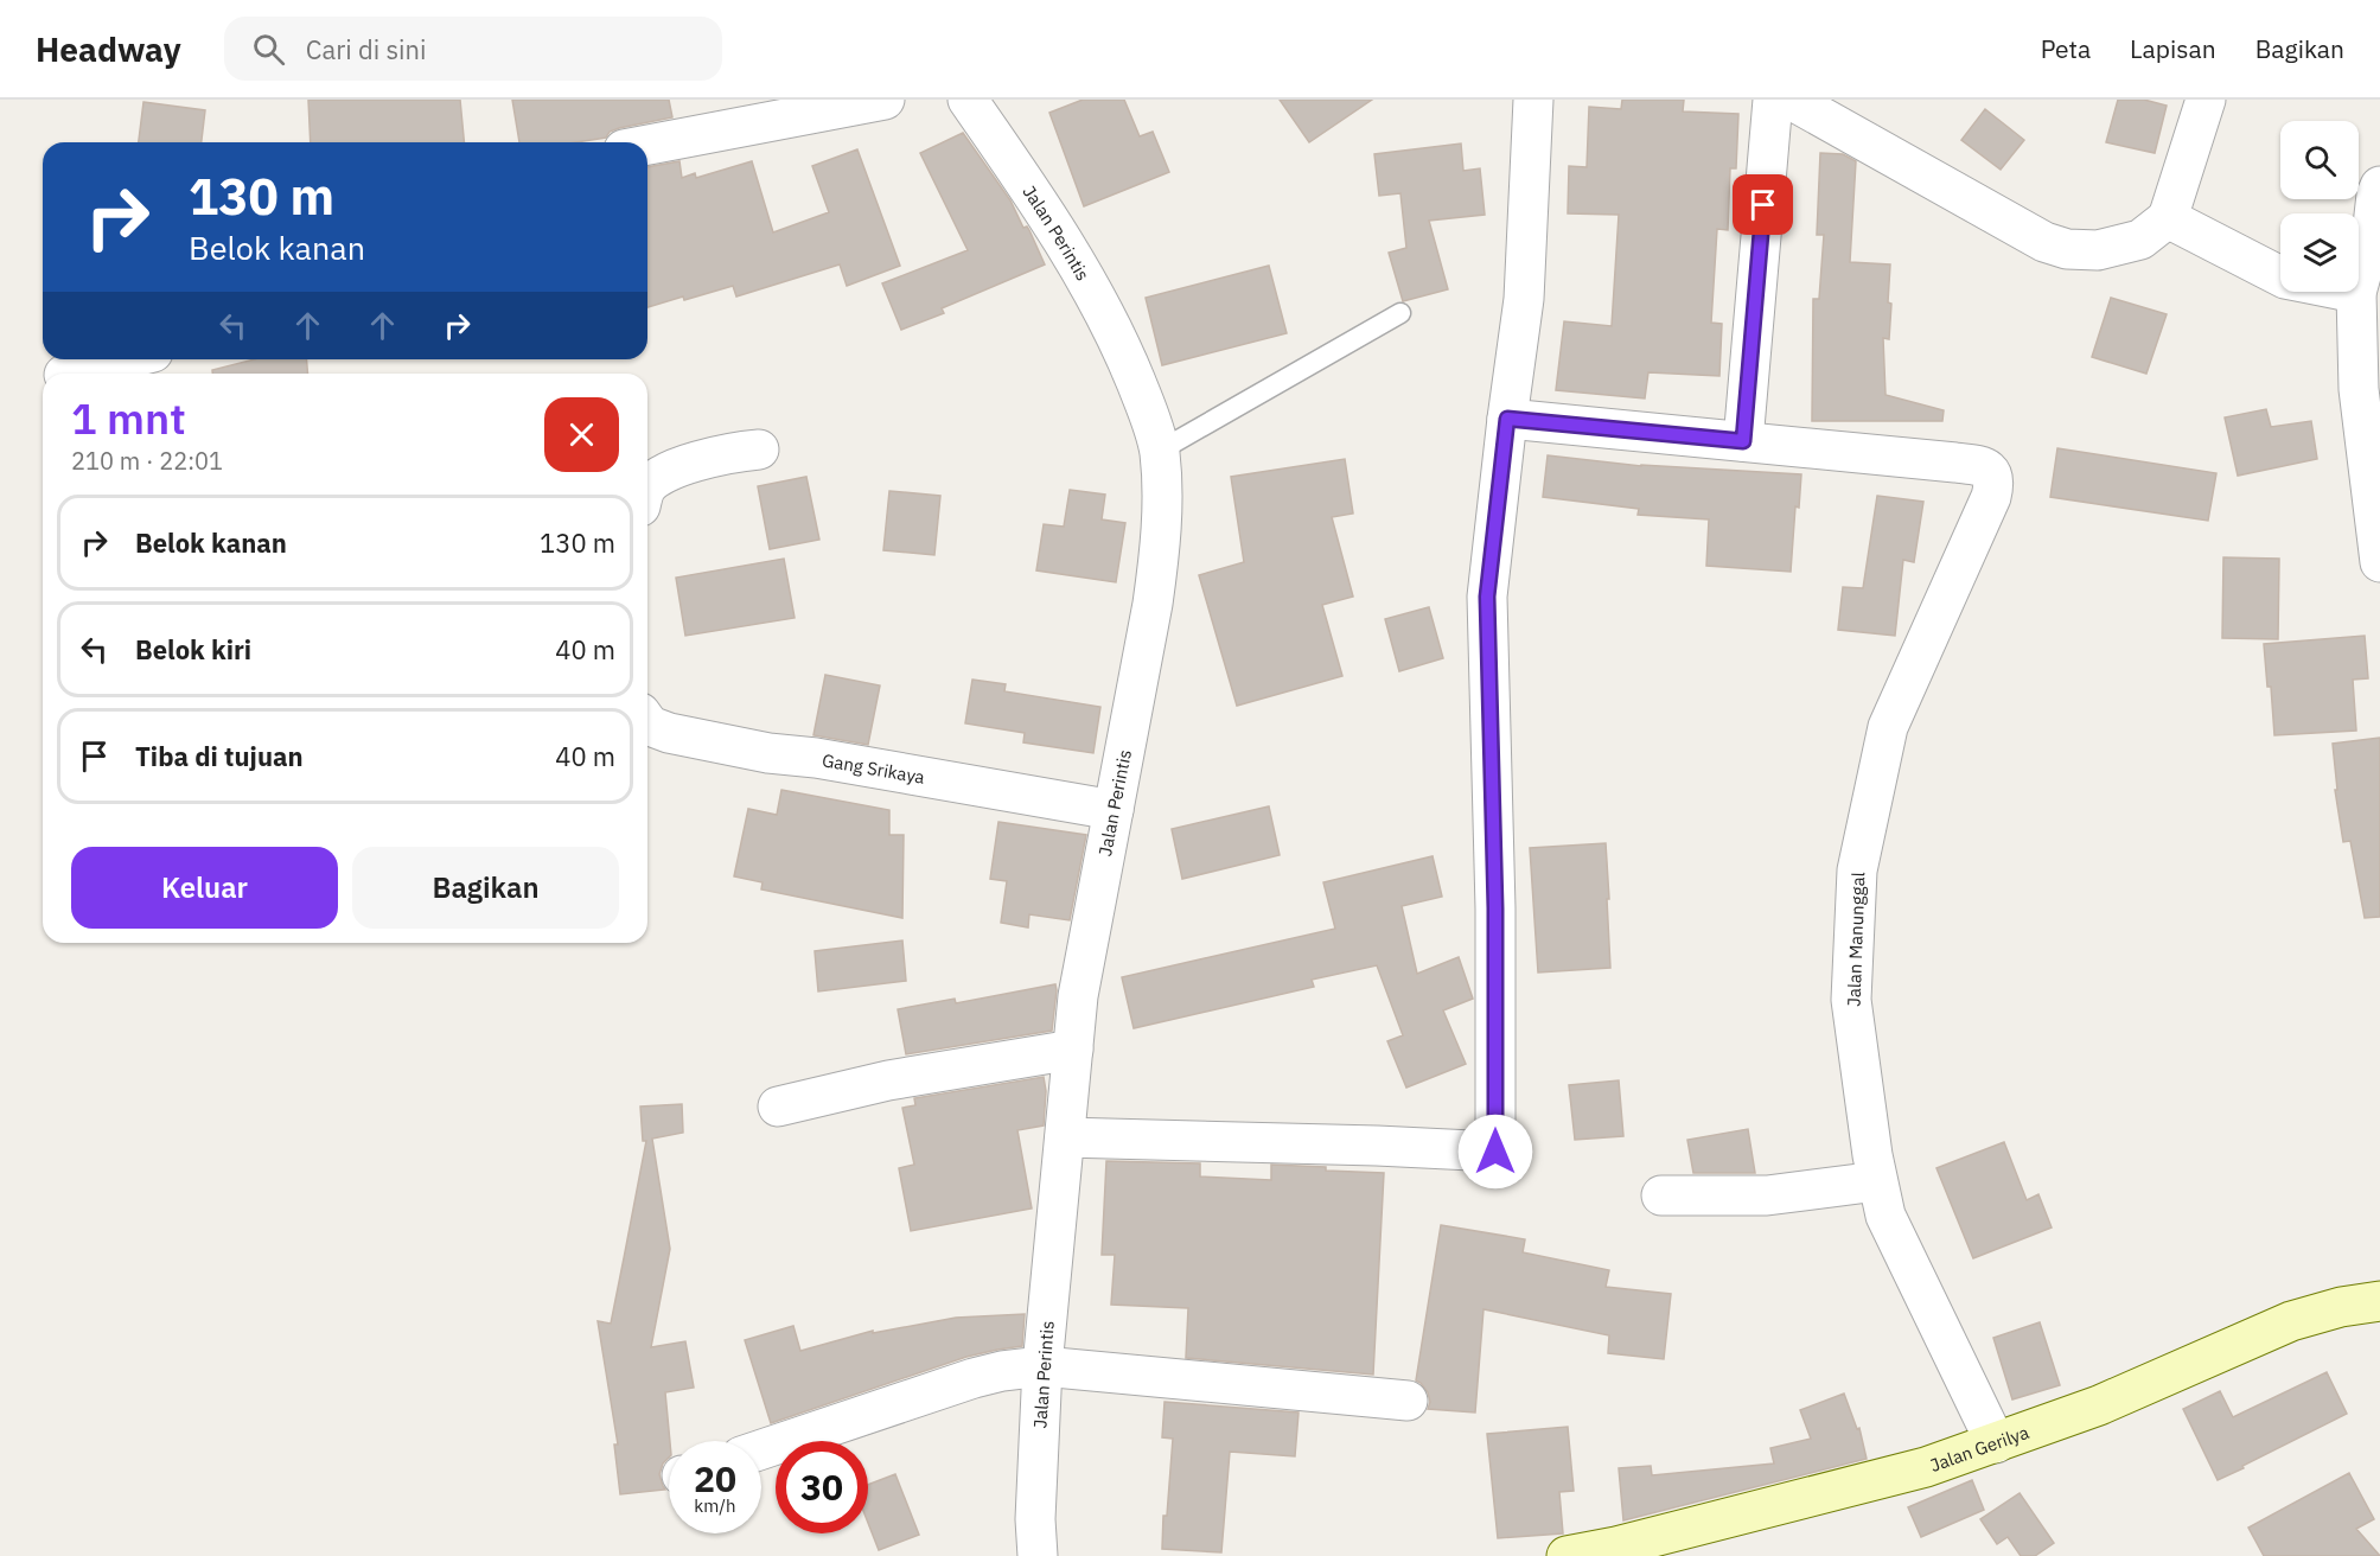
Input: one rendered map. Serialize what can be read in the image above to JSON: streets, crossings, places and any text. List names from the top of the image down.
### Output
{
  "streets": {
    "street": [
      "Jalan Perintis",
      "Gang Srikaya",
      "Jalan Manunggal",
      "Jalan Gerilya"
    ]
  },
  "crossings": [
    ["Jalan Perintis", "Gang Srikaya"],
    ["Jalan Manunggal", "Jalan Gerilya"]
  ],
  "page": {
    "header": "Headway",
    "search": "Cari di sini",
    "nav": ["Peta", "Lapisan", "Bagikan"],
    "turn": ["130 m", "Belok kanan"],
    "heading": ["1 mnt", "210 m · 22:01"],
    "list": [
      {
        "name": "Belok kanan",
        "value": "130 m"
      },
      {
        "name": "Belok kiri",
        "value": "40 m"
      },
      {
        "name": "Tiba di tujuan",
        "value": "40 m"
      }
    ],
    "buttons": ["Keluar", "Bagikan"],
    "speed": "20 km/h",
    "limit": "30"
  }
}
